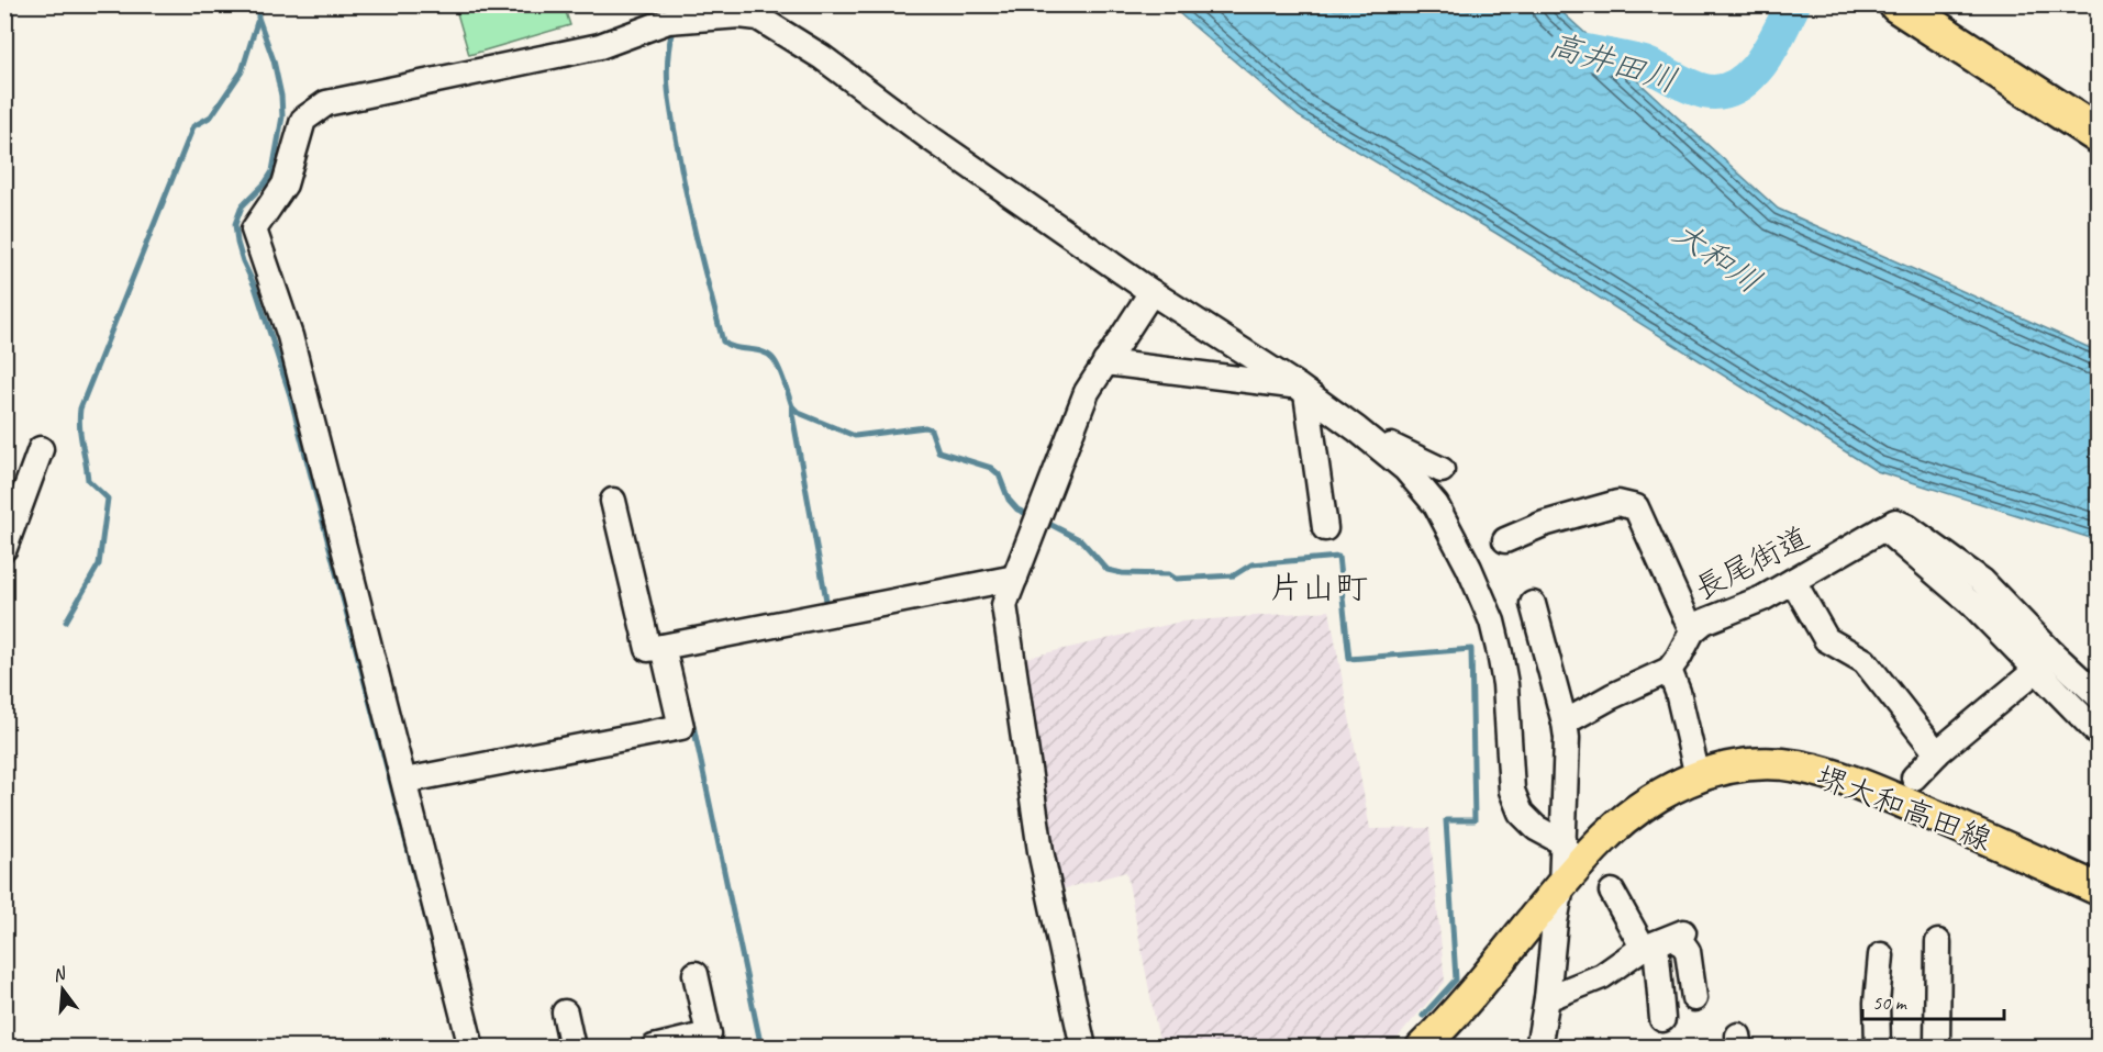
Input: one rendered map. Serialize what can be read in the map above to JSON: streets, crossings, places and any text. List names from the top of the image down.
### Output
{
  "streets": {
    "main road": ["堺大和高田線"],
    "street": ["長尾街道"]
  },
  "districts": ["片山町"],
  "water": ["高井田川", "大和川"],
  "scale_bar": "50 m",
  "north": "top"
}
